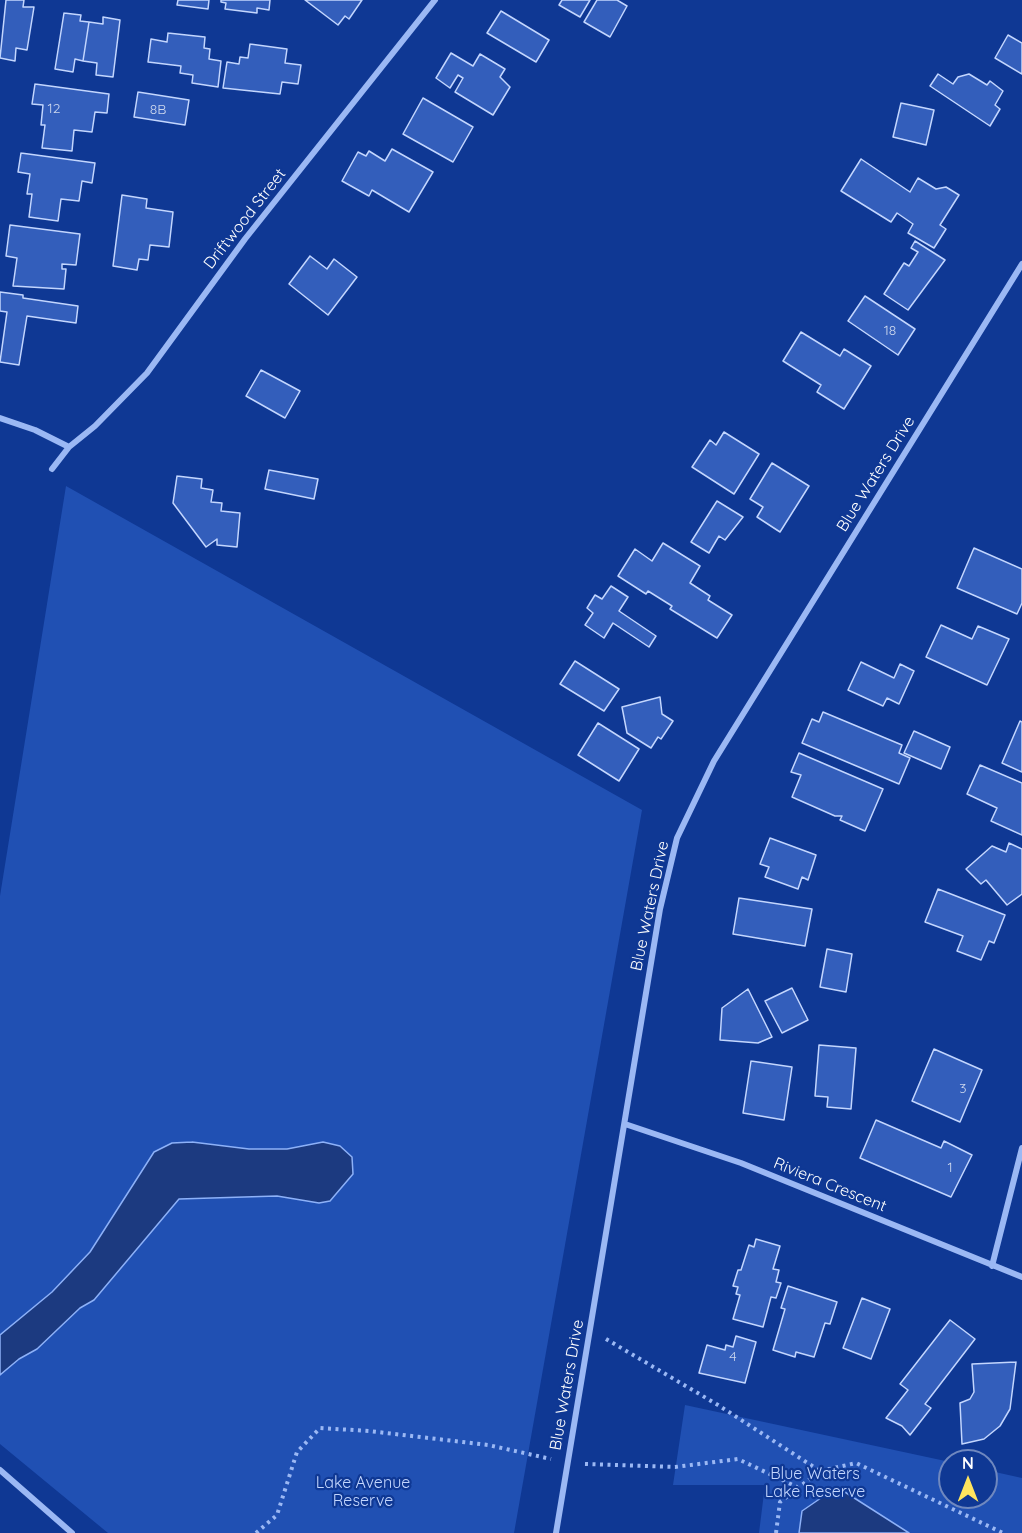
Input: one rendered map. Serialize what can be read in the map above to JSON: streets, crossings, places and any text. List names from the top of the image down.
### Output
{
  "streets": {
    "street": ["Driftwood Street", "Blue Waters Drive", "Riviera Crescent"]
  },
  "crossings": [
    ["Blue Waters Drive", "Riviera Crescent"]
  ],
  "parks": ["Blue Waters Lake Reserve", "Lake Avenue Reserve"],
  "house_numbers": [
    "12",
    "8B",
    "18",
    "3",
    "1",
    "4"
  ],
  "north": "top"
}
